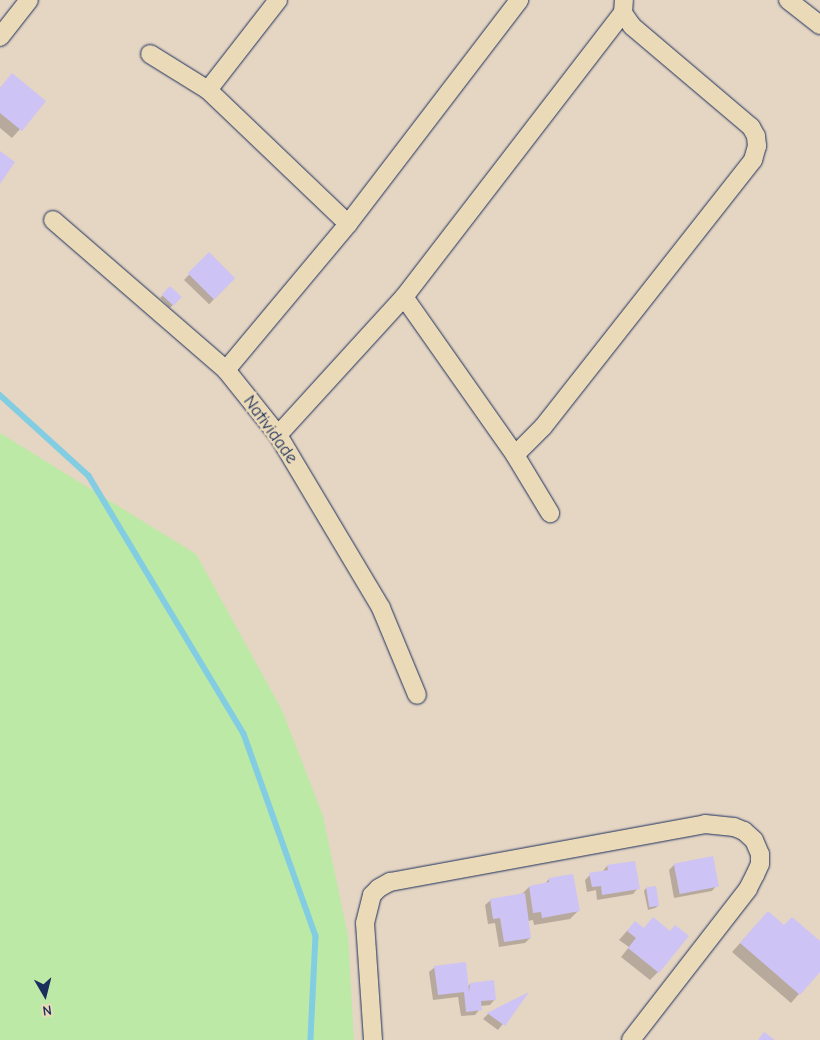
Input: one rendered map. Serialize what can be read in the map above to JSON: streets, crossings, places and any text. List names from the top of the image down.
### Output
{
  "streets": {
    "street": ["Natividade"]
  },
  "north": "bottom"
}
